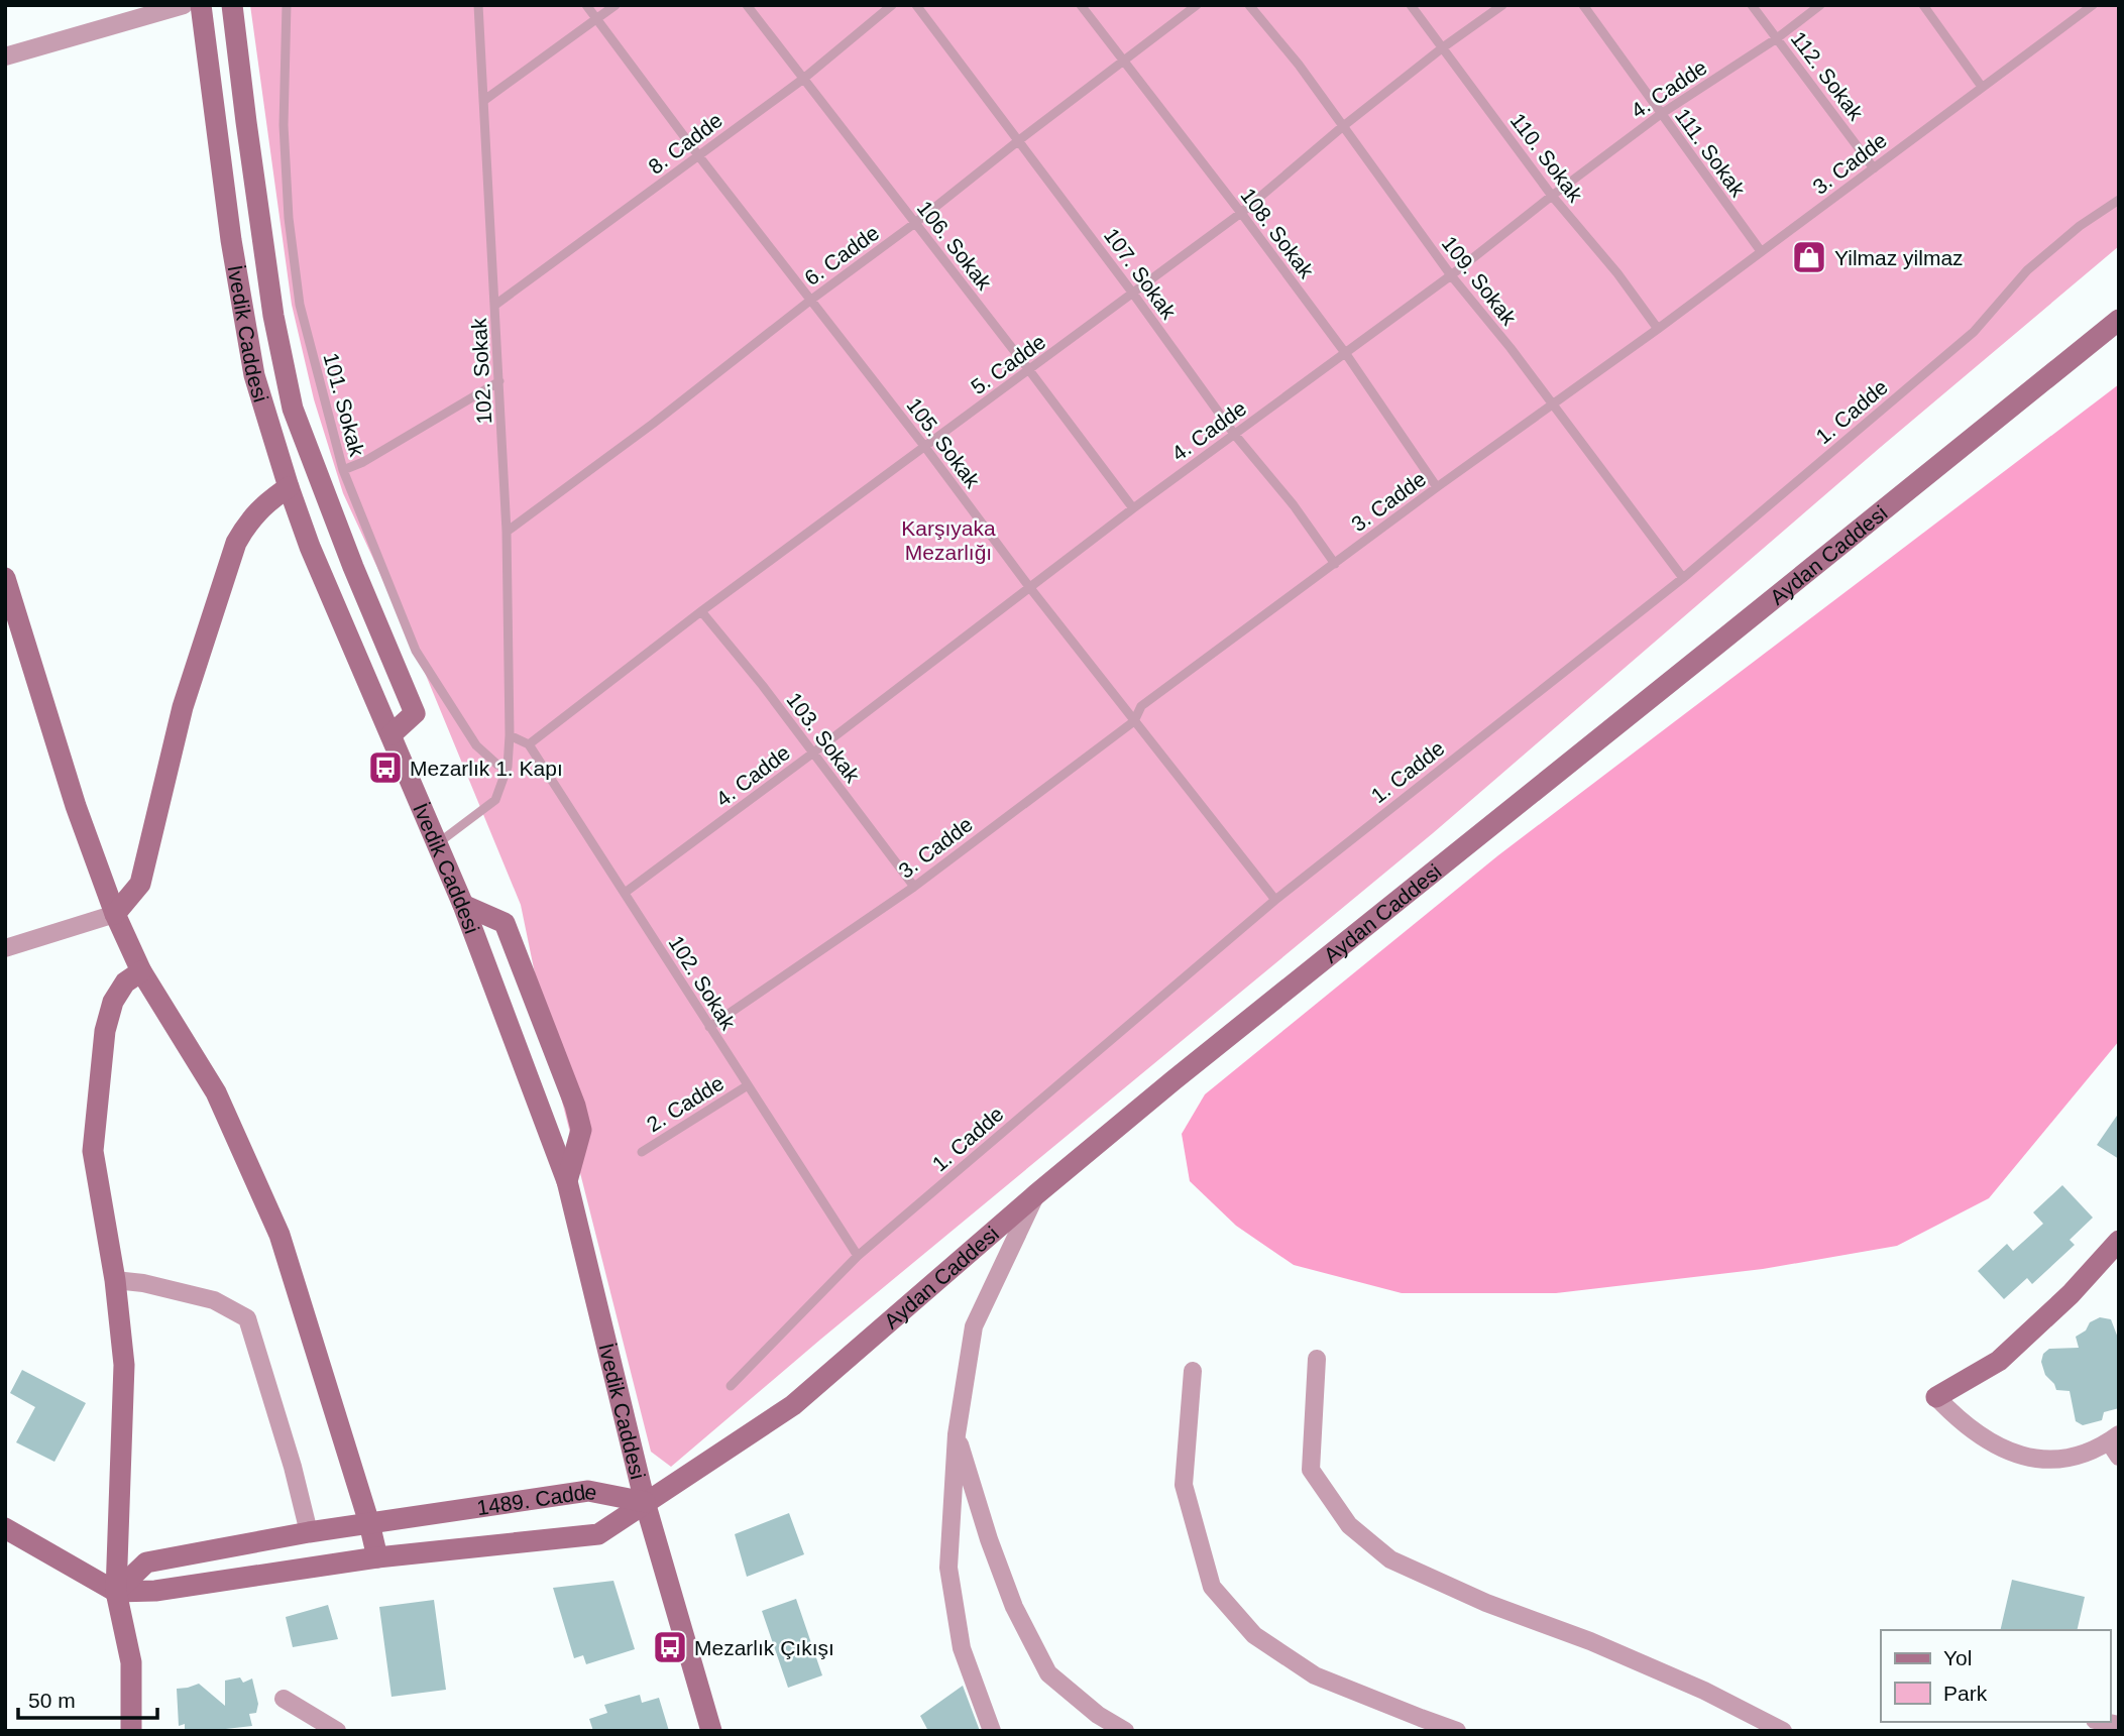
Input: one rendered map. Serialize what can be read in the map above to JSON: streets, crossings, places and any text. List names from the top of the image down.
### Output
{
  "streets": {
    "street": ["İvedik Caddesi", "Aydan Caddesi", "1489. Cadde"],
    "lane": [
      "112. Sokak",
      "4. Cadde",
      "8. Cadde",
      "111. Sokak",
      "110. Sokak",
      "3. Cadde",
      "108. Sokak",
      "106. Sokak",
      "6. Cadde",
      "107. Sokak",
      "109. Sokak",
      "5. Cadde",
      "102. Sokak",
      "101. Sokak",
      "1. Cadde",
      "105. Sokak",
      "103. Sokak",
      "2. Cadde"
    ]
  },
  "crossings": [
    ["112. Sokak", "4. Cadde"],
    ["112. Sokak", "3. Cadde"],
    ["4. Cadde", "111. Sokak"],
    ["4. Cadde", "110. Sokak"],
    ["4. Cadde", "108. Sokak"],
    ["4. Cadde", "106. Sokak"],
    ["4. Cadde", "107. Sokak"],
    ["4. Cadde", "109. Sokak"],
    ["4. Cadde", "102. Sokak"],
    ["4. Cadde", "105. Sokak"],
    ["4. Cadde", "103. Sokak"],
    ["8. Cadde", "106. Sokak"],
    ["8. Cadde", "102. Sokak"],
    ["8. Cadde", "105. Sokak"],
    ["111. Sokak", "3. Cadde"],
    ["110. Sokak", "3. Cadde"],
    ["110. Sokak", "5. Cadde"],
    ["3. Cadde", "108. Sokak"],
    ["3. Cadde", "107. Sokak"],
    ["3. Cadde", "109. Sokak"],
    ["3. Cadde", "102. Sokak"],
    ["3. Cadde", "105. Sokak"],
    ["3. Cadde", "103. Sokak"],
    ["108. Sokak", "6. Cadde"],
    ["108. Sokak", "5. Cadde"],
    ["106. Sokak", "6. Cadde"],
    ["106. Sokak", "5. Cadde"],
    ["6. Cadde", "107. Sokak"],
    ["6. Cadde", "102. Sokak"],
    ["6. Cadde", "105. Sokak"],
    ["107. Sokak", "5. Cadde"],
    ["109. Sokak", "5. Cadde"],
    ["109. Sokak", "1. Cadde"],
    ["İvedik Caddesi", "102. Sokak"],
    ["İvedik Caddesi", "Aydan Caddesi"],
    ["İvedik Caddesi", "1489. Cadde"],
    ["5. Cadde", "102. Sokak"],
    ["5. Cadde", "105. Sokak"],
    ["5. Cadde", "103. Sokak"],
    ["102. Sokak", "101. Sokak"],
    ["102. Sokak", "1. Cadde"],
    ["102. Sokak", "2. Cadde"],
    ["1. Cadde", "105. Sokak"],
    ["Aydan Caddesi", "1489. Cadde"]
  ],
  "parks": ["Karşıyaka Mezarlığı"],
  "places": {
    "shop": ["Yilmaz yilmaz"],
    "bus stop": ["Mezarlık 1. Kapı", "Mezarlık Çıkışı"]
  },
  "legend": ["Yol", "Park"],
  "scale_bar": "50 m"
}
